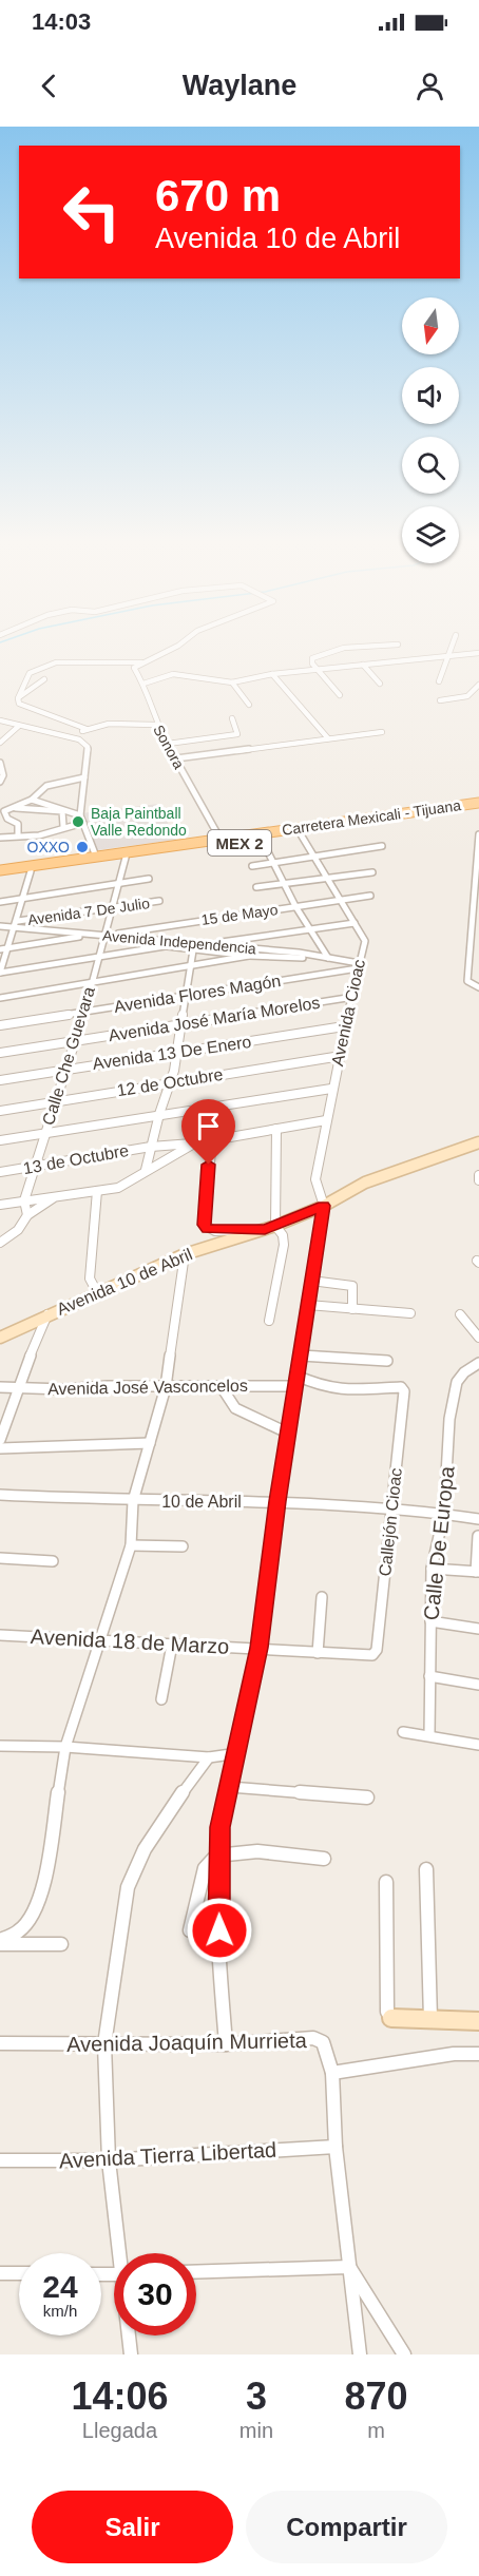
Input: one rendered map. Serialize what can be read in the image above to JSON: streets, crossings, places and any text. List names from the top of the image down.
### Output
{
  "streets": {
    "main road": ["Carretera Mexicali - Tijuana", "MEX 2"],
    "street": [
      "Sonora",
      "Avenida 7 De Julio",
      "15 de Mayo",
      "Avenida Independencia",
      "Avenida Flores Magón",
      "Avenida Cioac",
      "Avenida José María Morelos",
      "Avenida 13 De Enero",
      "Calle Che Guevara",
      "12 de Octubre",
      "13 de Octubre",
      "Avenida 10 de Abril",
      "Avenida José Vasconcelos",
      "10 de Abril",
      "Callejón Cioac",
      "Calle De Europa",
      "Avenida 18 de Marzo",
      "Avenida Joaquín Murrieta",
      "Avenida Tierra Libertad"
    ]
  },
  "crossings": [
    ["Sonora", "Carretera Mexicali - Tijuana"],
    ["Carretera Mexicali - Tijuana", "Avenida Cioac"],
    ["Carretera Mexicali - Tijuana", "Calle Che Guevara"],
    ["Avenida 7 De Julio", "Avenida Independencia"],
    ["Avenida 7 De Julio", "Calle Che Guevara"],
    ["15 de Mayo", "Avenida Independencia"],
    ["15 de Mayo", "Avenida Cioac"],
    ["15 de Mayo", "Calle Che Guevara"],
    ["Avenida Independencia", "Avenida Flores Magón"],
    ["Avenida Independencia", "Avenida Cioac"],
    ["Avenida Independencia", "Calle Che Guevara"],
    ["Avenida Flores Magón", "Avenida Cioac"],
    ["Avenida Flores Magón", "Calle Che Guevara"],
    ["Avenida Cioac", "Avenida José María Morelos"],
    ["Avenida Cioac", "Avenida 13 De Enero"],
    ["Avenida Cioac", "12 de Octubre"],
    ["Avenida Cioac", "13 de Octubre"],
    ["Avenida Cioac", "Avenida 10 de Abril"],
    ["Avenida José María Morelos", "Calle Che Guevara"],
    ["Avenida 13 De Enero", "Calle Che Guevara"],
    ["Calle Che Guevara", "12 de Octubre"],
    ["Calle Che Guevara", "13 de Octubre"],
    ["Avenida José Vasconcelos", "Callejón Cioac"],
    ["10 de Abril", "Callejón Cioac"],
    ["10 de Abril", "Calle De Europa"],
    ["Callejón Cioac", "Avenida 18 de Marzo"],
    ["Avenida Joaquín Murrieta", "Avenida Tierra Libertad"]
  ],
  "places": ["Baja Paintball Valle Redondo", "OXXO"],
  "north": "bottom",
  "page": {
    "status": "14:03",
    "header": "Waylane",
    "turn": ["670 m", "Avenida 10 de Abril"],
    "speed": "24 km/h",
    "limit": "30",
    "eta": [
      "14:06",
      "Llegada",
      "3",
      "min",
      "870",
      "m"
    ],
    "buttons": ["Salir", "Compartir"]
  }
}
